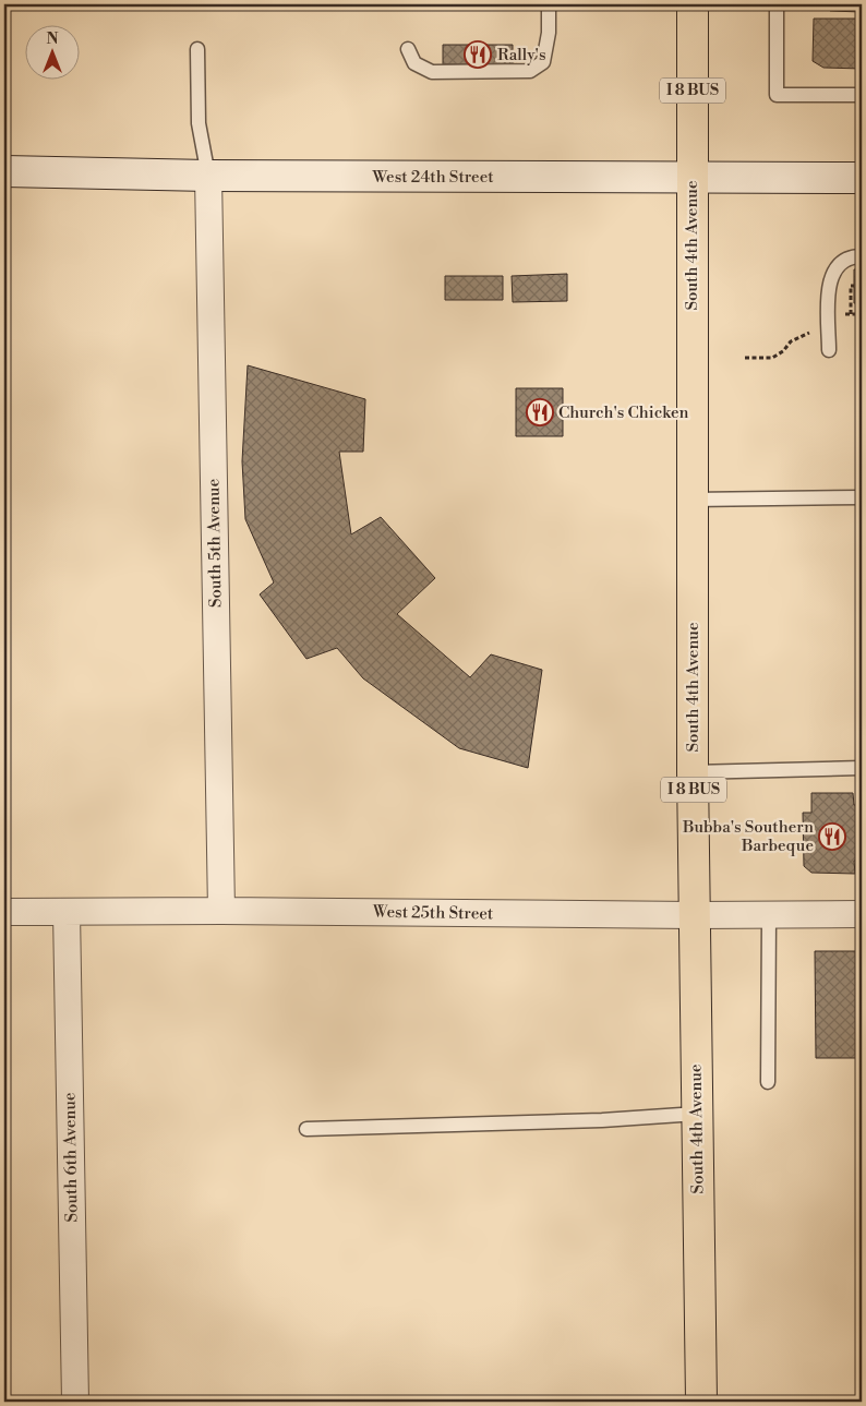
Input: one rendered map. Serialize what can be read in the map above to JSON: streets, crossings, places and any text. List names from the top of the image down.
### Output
{
  "streets": {
    "main road": ["I 8 BUS", "West 24th Street", "South 4th Avenue"],
    "street": ["South 5th Avenue", "West 25th Street", "South 6th Avenue"]
  },
  "crossings": [
    ["West 24th Street", "South 4th Avenue"],
    ["West 24th Street", "South 5th Avenue"],
    ["South 4th Avenue", "West 25th Street"],
    ["South 5th Avenue", "West 25th Street"],
    ["West 25th Street", "South 6th Avenue"]
  ],
  "places": {
    "restaurant": ["Rally's", "Church's Chicken", "Bubba's Southern Barbeque"]
  },
  "north": "top"
}
